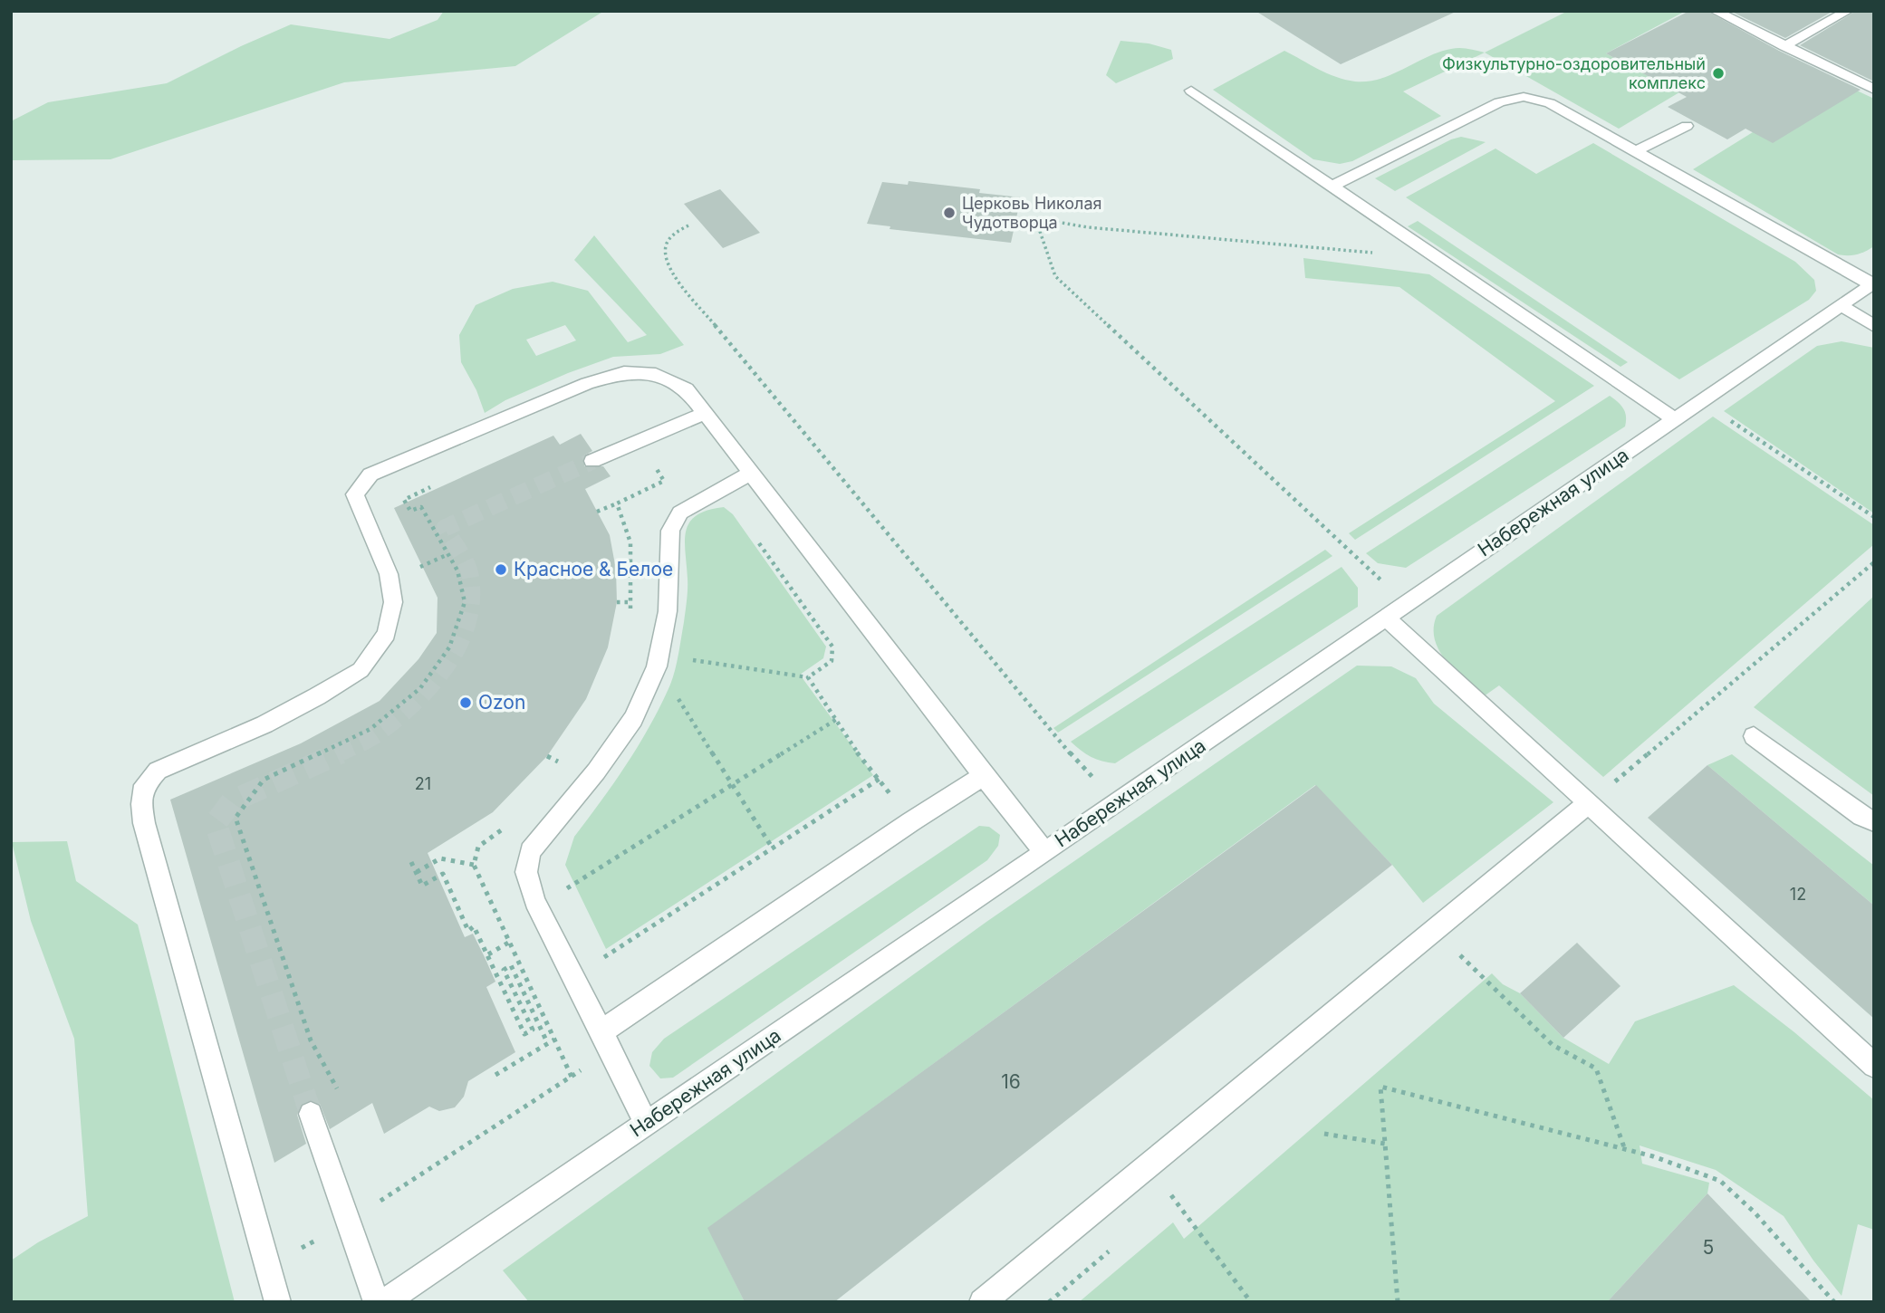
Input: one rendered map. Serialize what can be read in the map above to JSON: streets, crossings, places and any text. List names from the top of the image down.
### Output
{
  "streets": {
    "street": ["Набережная улица"]
  },
  "places": [
    "Физкультурно-оздоровительный комплекс",
    "Церковь Николая Чудотворца",
    "Красное & Белое",
    "Ozon"
  ],
  "house_numbers": [
    "21",
    "12",
    "16",
    "5"
  ]
}
